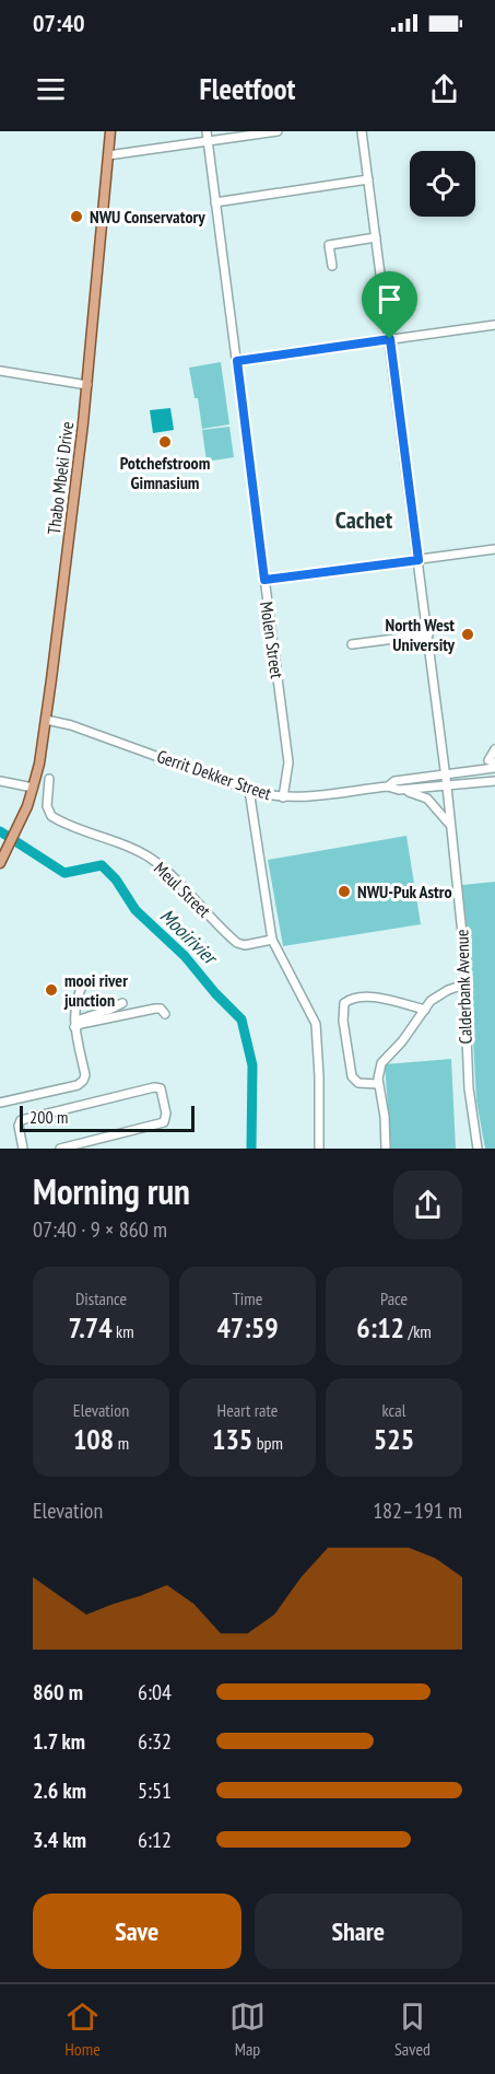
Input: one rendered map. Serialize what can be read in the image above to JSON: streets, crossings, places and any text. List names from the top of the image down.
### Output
{
  "streets": {
    "main road": ["Thabo Mbeki Drive"],
    "street": [
      "Molen Street",
      "Gerrit Dekker Street",
      "Meul Street",
      "Calderbank Avenue"
    ]
  },
  "crossings": [
    ["Thabo Mbeki Drive", "Gerrit Dekker Street"],
    ["Molen Street", "Gerrit Dekker Street"],
    ["Gerrit Dekker Street", "Calderbank Avenue"]
  ],
  "districts": ["Cachet"],
  "water": ["Mooirivier"],
  "places": [
    "NWU Conservatory",
    "Potchefstroom Gimnasium",
    "North West University",
    "NWU-Puk Astro",
    "mooi river junction"
  ],
  "scale_bar": "200 m",
  "page": {
    "status": "07:40",
    "header": "Fleetfoot",
    "scale": "200 m",
    "heading": ["Morning run", "07:40 · 9 × 860 m"],
    "stats": [
      ["Distance", "7.74 km"],
      ["Time", "47:59"],
      ["Pace", "6:12 /km"],
      ["Elevation", "108 m"],
      ["Heart rate", "135 bpm"],
      ["kcal", "525"]
    ],
    "chart": ["Elevation", "182–191 m"],
    "list": [
      {
        "name": "860 m",
        "note": "6:04"
      },
      {
        "name": "1.7 km",
        "note": "6:32"
      },
      {
        "name": "2.6 km",
        "note": "5:51"
      },
      {
        "name": "3.4 km",
        "note": "6:12"
      }
    ],
    "buttons": ["Save", "Share"],
    "tabs": ["Home", "Map", "Saved"]
  }
}
